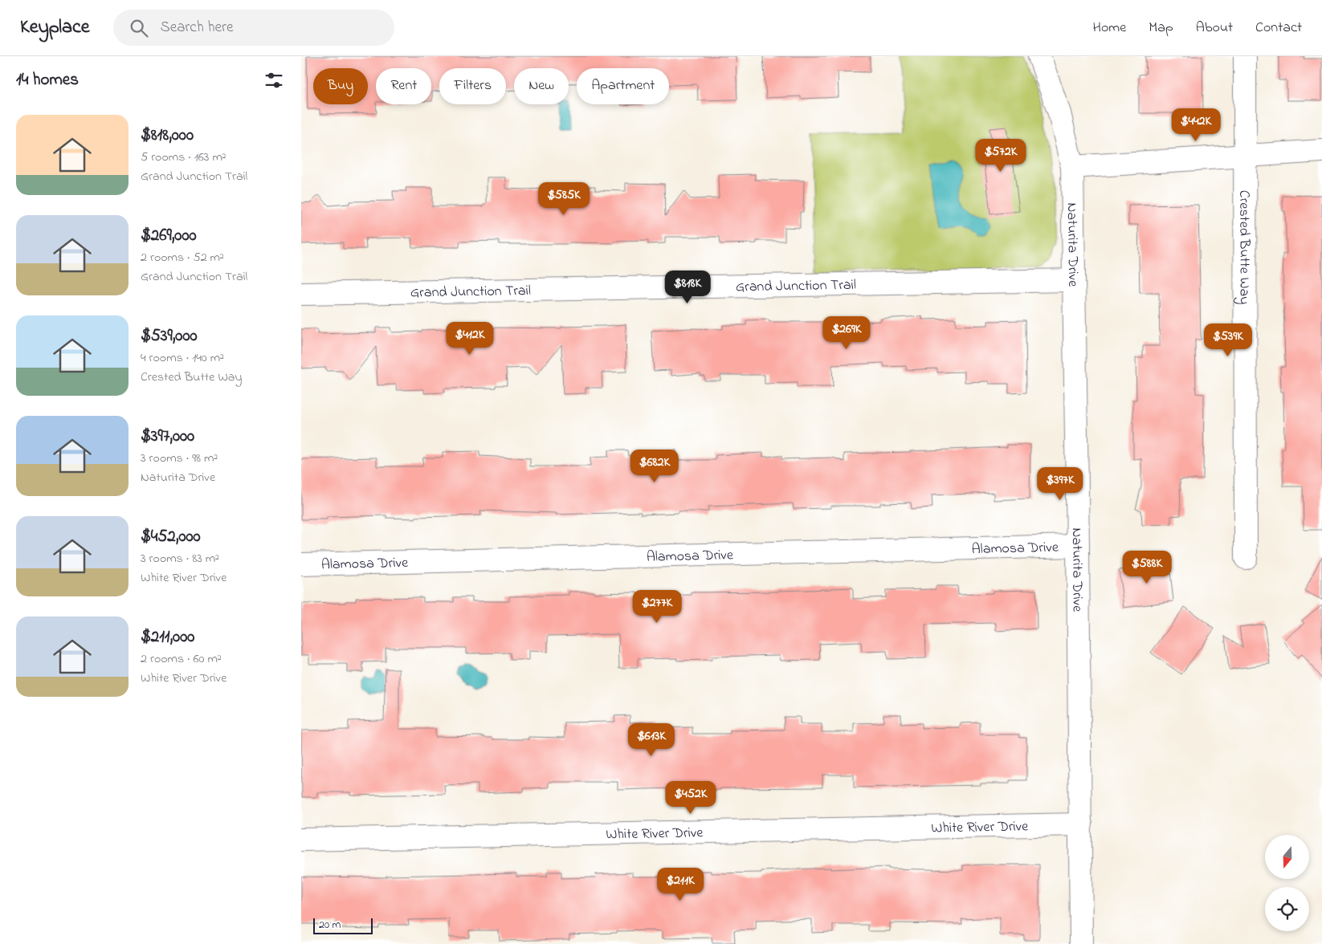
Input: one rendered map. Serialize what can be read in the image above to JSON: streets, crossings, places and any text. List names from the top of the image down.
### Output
{
  "streets": {
    "street": [
      "Naturita Drive",
      "Crested Butte Way",
      "Grand Junction Trail",
      "Alamosa Drive",
      "White River Drive"
    ]
  },
  "crossings": [
    ["Naturita Drive", "Grand Junction Trail"],
    ["Naturita Drive", "Alamosa Drive"],
    ["Naturita Drive", "White River Drive"]
  ],
  "scale_bar": "20 m",
  "north": "bottom",
  "page": {
    "header": "Keyplace",
    "search": "Search here",
    "nav": [
      "Home",
      "Map",
      "About",
      "Contact"
    ],
    "heading": "14 homes",
    "chip": [
      "Buy",
      "Rent",
      "Filters",
      "New",
      "Apartment"
    ],
    "list": [
      {
        "name": "$818,000",
        "note": "5 rooms · 163 m² · Grand Junction Trail"
      },
      {
        "name": "$269,000",
        "note": "2 rooms · 52 m² · Grand Junction Trail"
      },
      {
        "name": "$539,000",
        "note": "4 rooms · 140 m² · Crested Butte Way"
      },
      {
        "name": "$397,000",
        "note": "3 rooms · 98 m² · Naturita Drive"
      },
      {
        "name": "$452,000",
        "note": "3 rooms · 83 m² · White River Drive"
      },
      {
        "name": "$211,000",
        "note": "2 rooms · 60 m² · White River Drive"
      }
    ],
    "price": [
      "$442K",
      "$572K",
      "$585K",
      "$818K",
      "$269K",
      "$412K",
      "$539K",
      "$682K",
      "$397K",
      "$588K",
      "$277K",
      "$613K",
      "$452K",
      "$211K"
    ],
    "scale": "20 m"
  }
}
